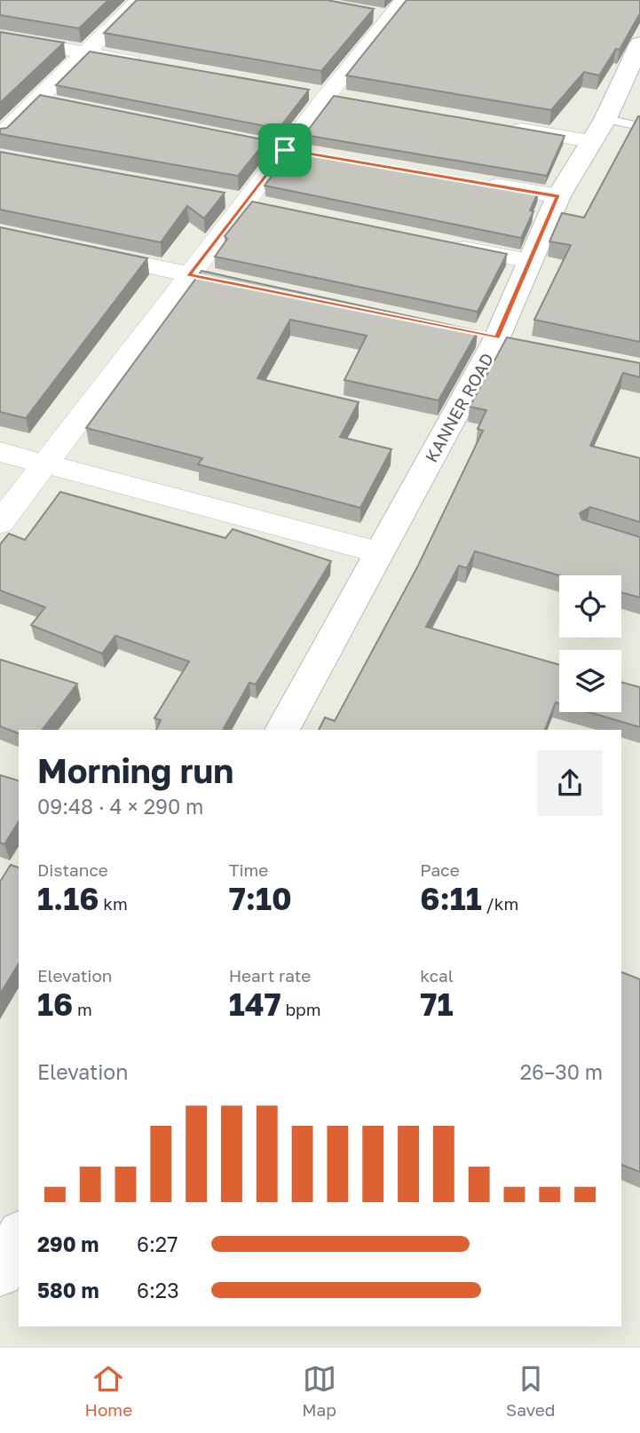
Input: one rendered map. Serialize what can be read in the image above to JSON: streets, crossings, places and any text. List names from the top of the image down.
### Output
{
  "streets": {
    "street": ["KANNER ROAD"]
  },
  "page": {
    "heading": ["Morning run", "09:48 · 4 × 290 m"],
    "stats": [
      ["Distance", "1.16 km"],
      ["Time", "7:10"],
      ["Pace", "6:11 /km"],
      ["Elevation", "16 m"],
      ["Heart rate", "147 bpm"],
      ["kcal", "71"]
    ],
    "chart": ["Elevation", "26–30 m"],
    "list": [
      {
        "name": "290 m",
        "note": "6:27"
      },
      {
        "name": "580 m",
        "note": "6:23"
      }
    ],
    "tabs": ["Home", "Map", "Saved"]
  }
}
